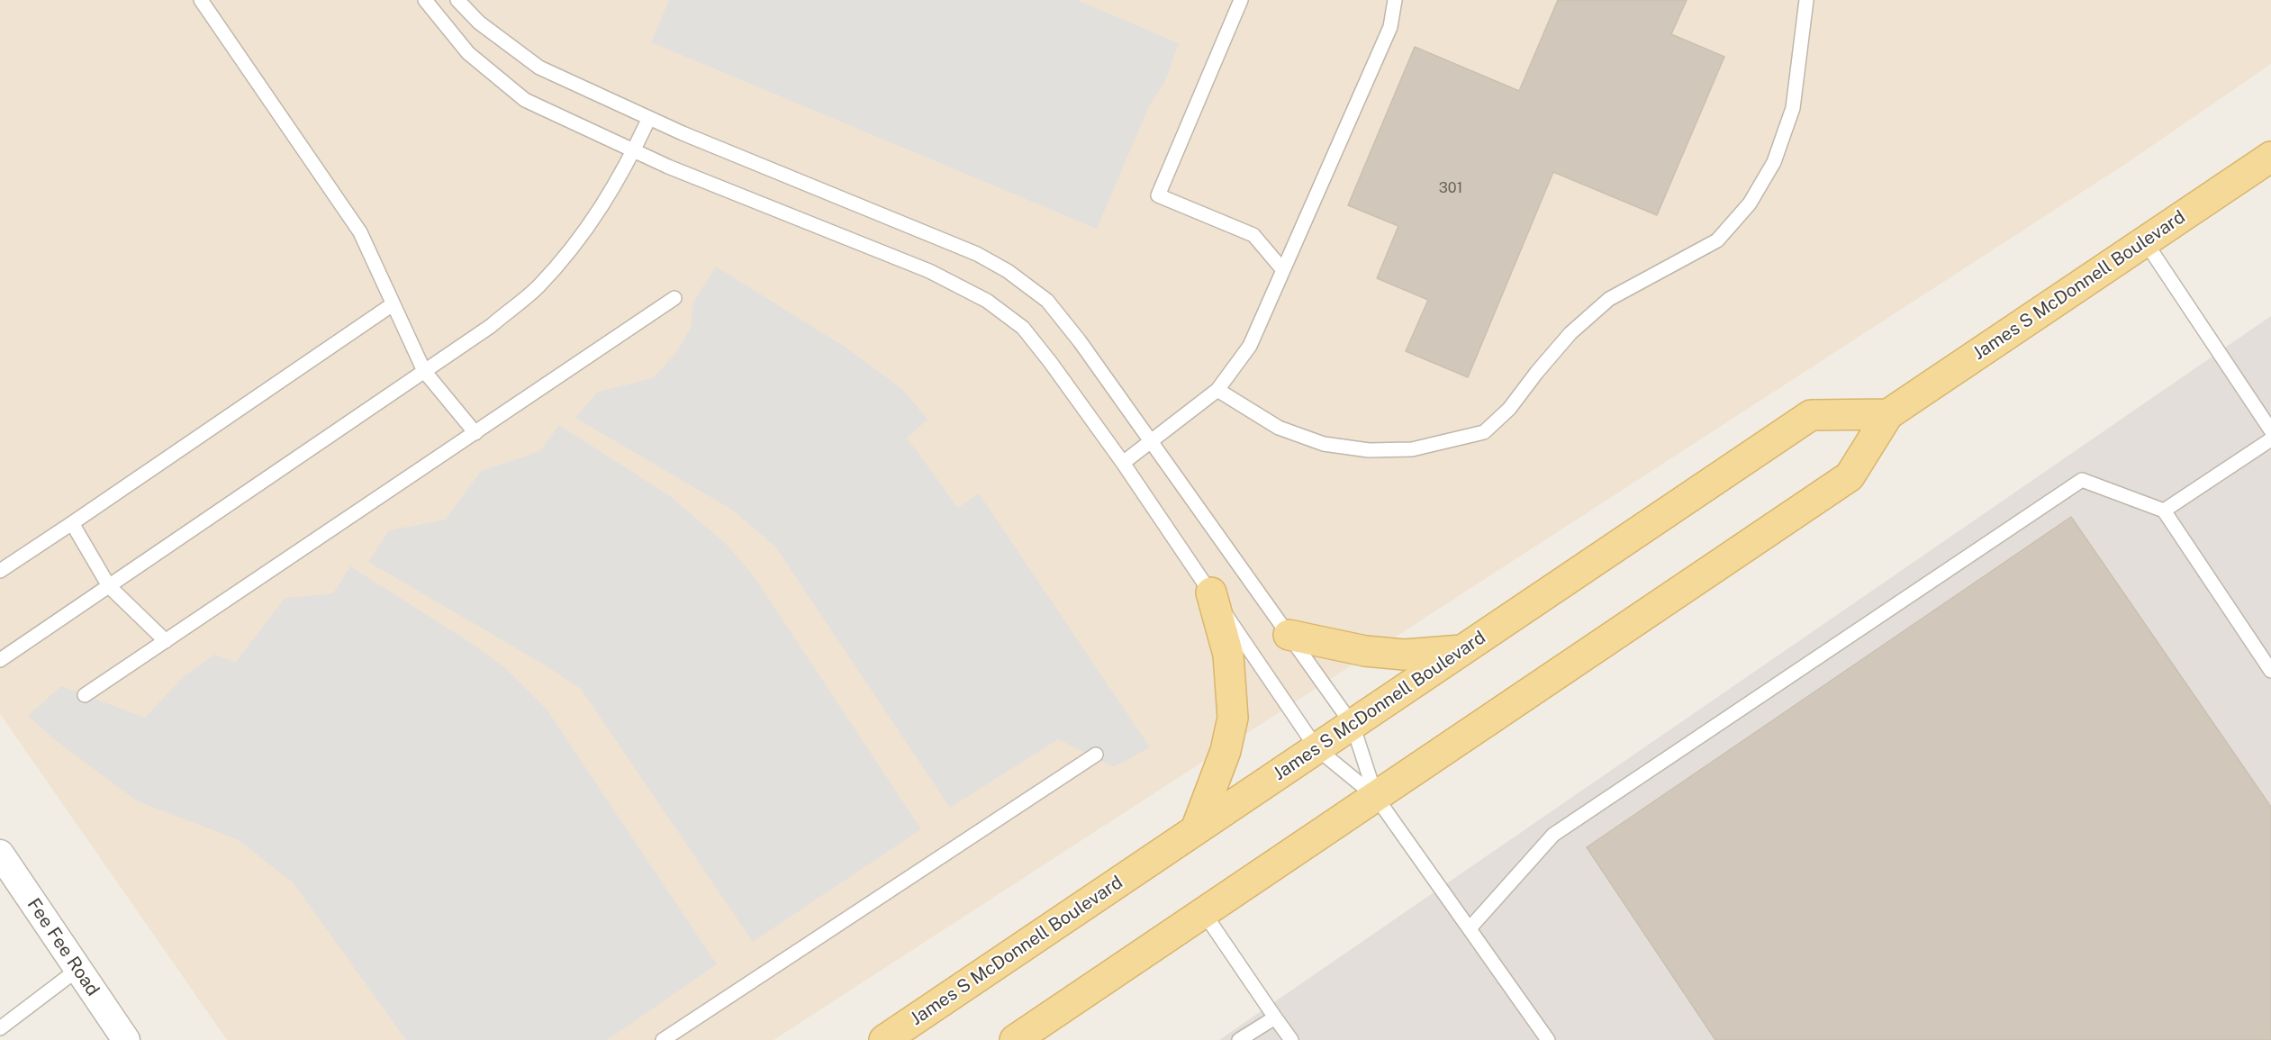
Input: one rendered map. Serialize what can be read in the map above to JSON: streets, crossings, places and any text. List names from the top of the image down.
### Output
{
  "streets": {
    "main road": ["James S McDonnell Boulevard"],
    "street": ["Fee Fee Road"]
  },
  "house_numbers": ["301"]
}
